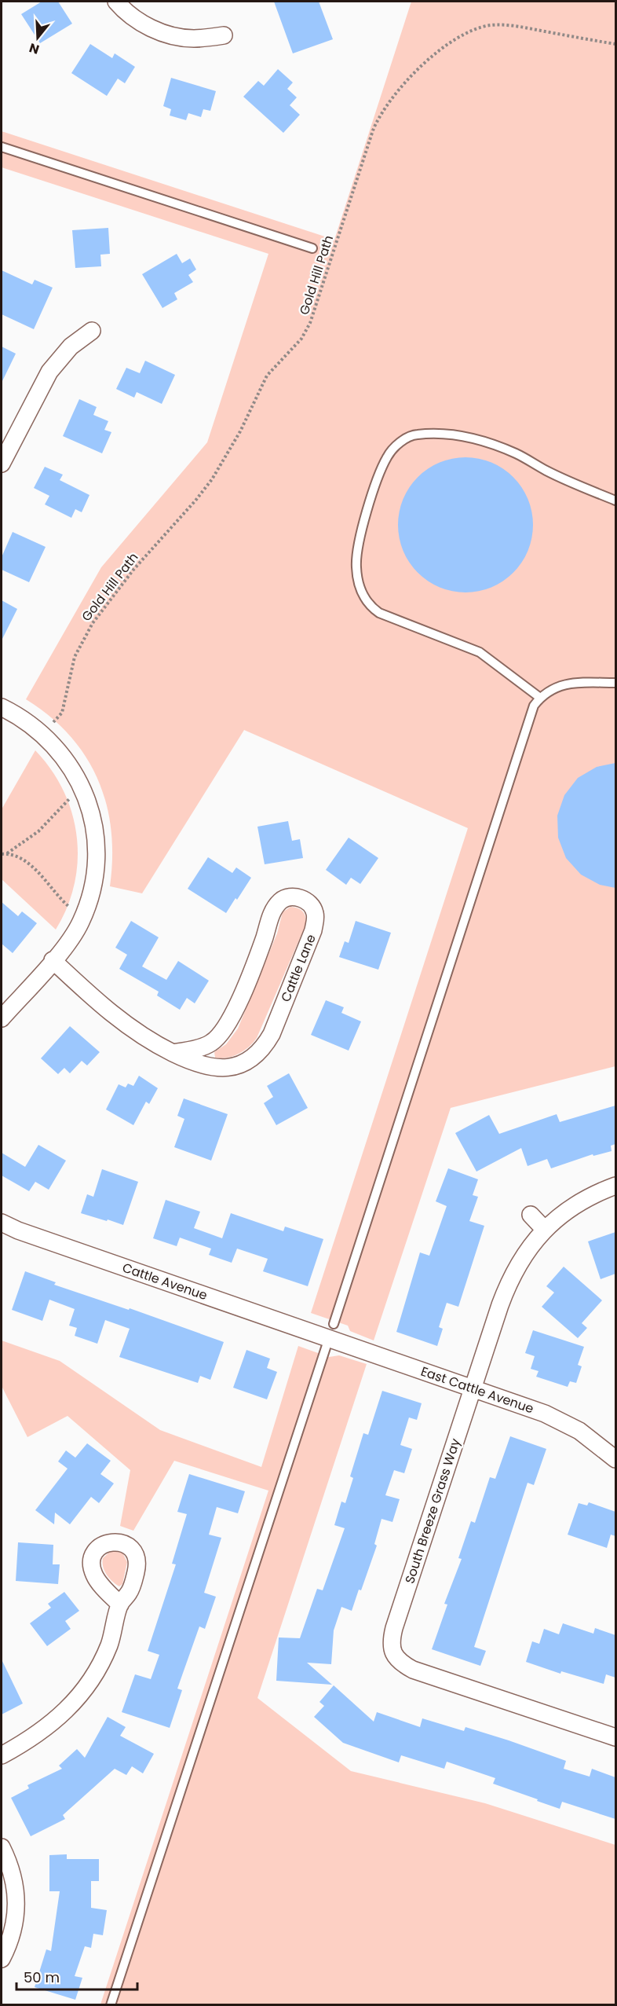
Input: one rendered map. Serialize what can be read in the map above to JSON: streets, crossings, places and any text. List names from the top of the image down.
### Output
{
  "streets": {
    "street": [
      "Cattle Lane",
      "Cattle Avenue",
      "East Cattle Avenue",
      "South Breeze Grass Way"
    ],
    "path": ["Gold Hill Path"]
  },
  "crossings": [
    ["Cattle Avenue", "East Cattle Avenue"],
    ["East Cattle Avenue", "South Breeze Grass Way"]
  ],
  "scale_bar": "50 m",
  "north": "bottom"
}
